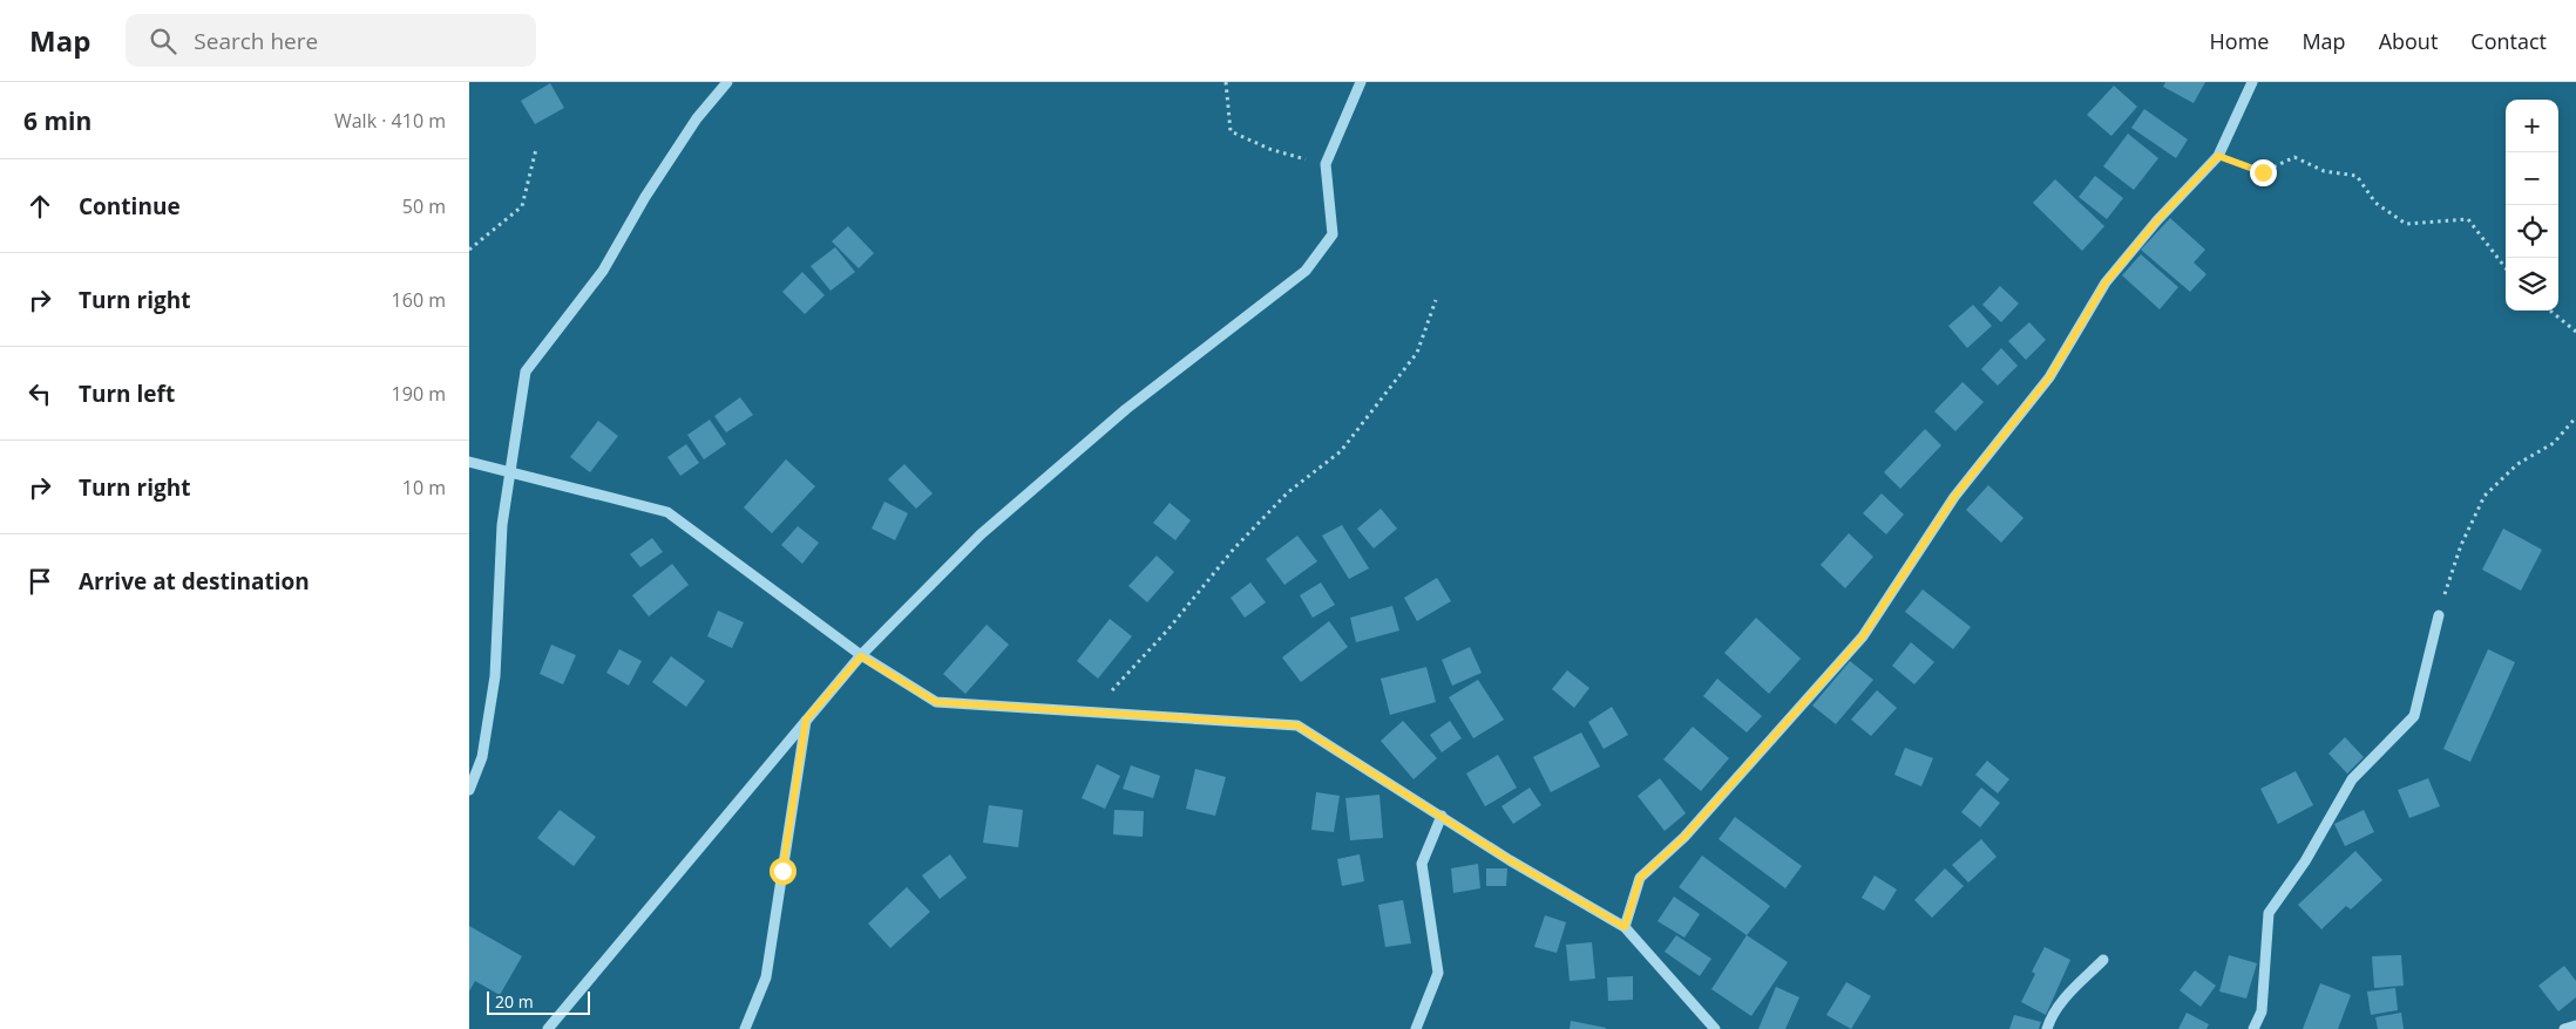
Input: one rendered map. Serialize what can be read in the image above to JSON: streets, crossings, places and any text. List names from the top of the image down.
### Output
{
  "scale_bar": "20 m",
  "page": {
    "header": "Map",
    "search": "Search here",
    "nav": [
      "Home",
      "Map",
      "About",
      "Contact"
    ],
    "heading": ["6 min", "Walk · 410 m"],
    "map_buttons": ["+", "−"],
    "list": [
      ["Continue", "50 m"],
      ["Turn right", "160 m"],
      ["Turn left", "190 m"],
      ["Turn right", "10 m"],
      "Arrive at destination"
    ],
    "scale": "20 m"
  }
}
